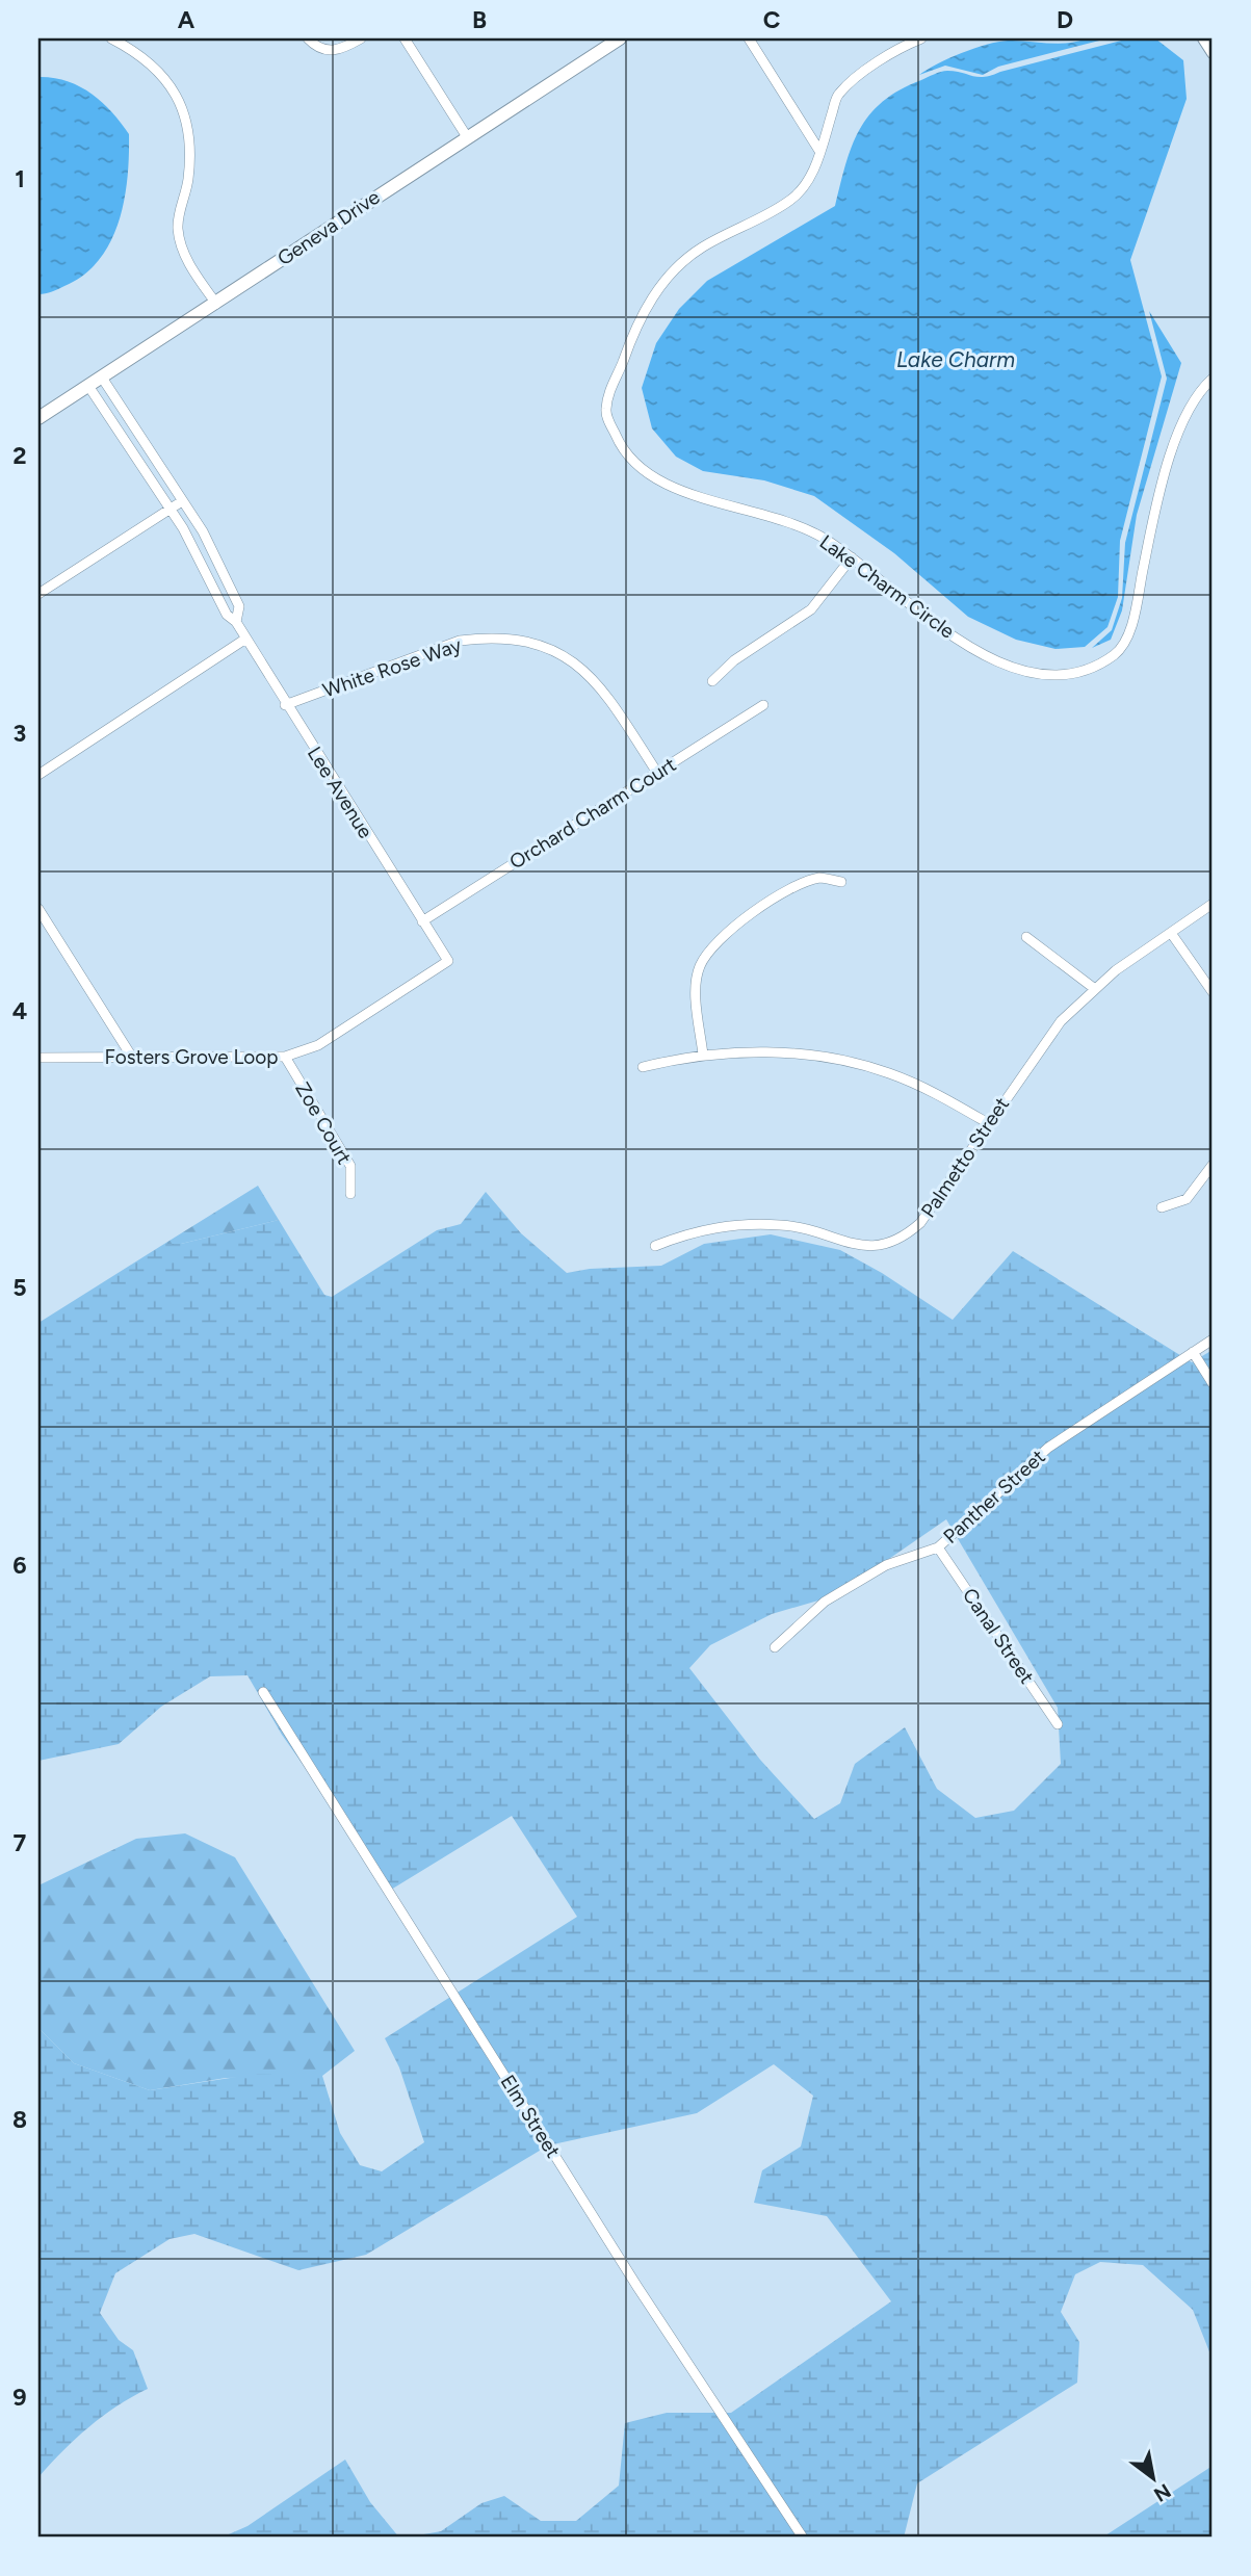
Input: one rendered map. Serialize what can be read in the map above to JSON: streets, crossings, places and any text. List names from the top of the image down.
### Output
{
  "streets": {
    "main road": ["Geneva Drive"],
    "street": [
      "Lake Charm Circle",
      "White Rose Way",
      "Lee Avenue",
      "Orchard Charm Court",
      "Fosters Grove Loop",
      "Zoe Court",
      "Palmetto Street",
      "Panther Street",
      "Canal Street",
      "Elm Street"
    ]
  },
  "crossings": [
    ["Geneva Drive", "Lee Avenue"],
    ["White Rose Way", "Lee Avenue"],
    ["White Rose Way", "Orchard Charm Court"],
    ["Lee Avenue", "Orchard Charm Court"],
    ["Lee Avenue", "Fosters Grove Loop"],
    ["Fosters Grove Loop", "Zoe Court"],
    ["Panther Street", "Canal Street"]
  ],
  "water": ["Lake Charm"],
  "north": "bottom right",
  "grid": {
    "columns": [
      "A",
      "B",
      "C",
      "D"
    ],
    "rows": [
      "1",
      "2",
      "3",
      "4",
      "5",
      "6",
      "7",
      "8",
      "9"
    ]
  }
}
